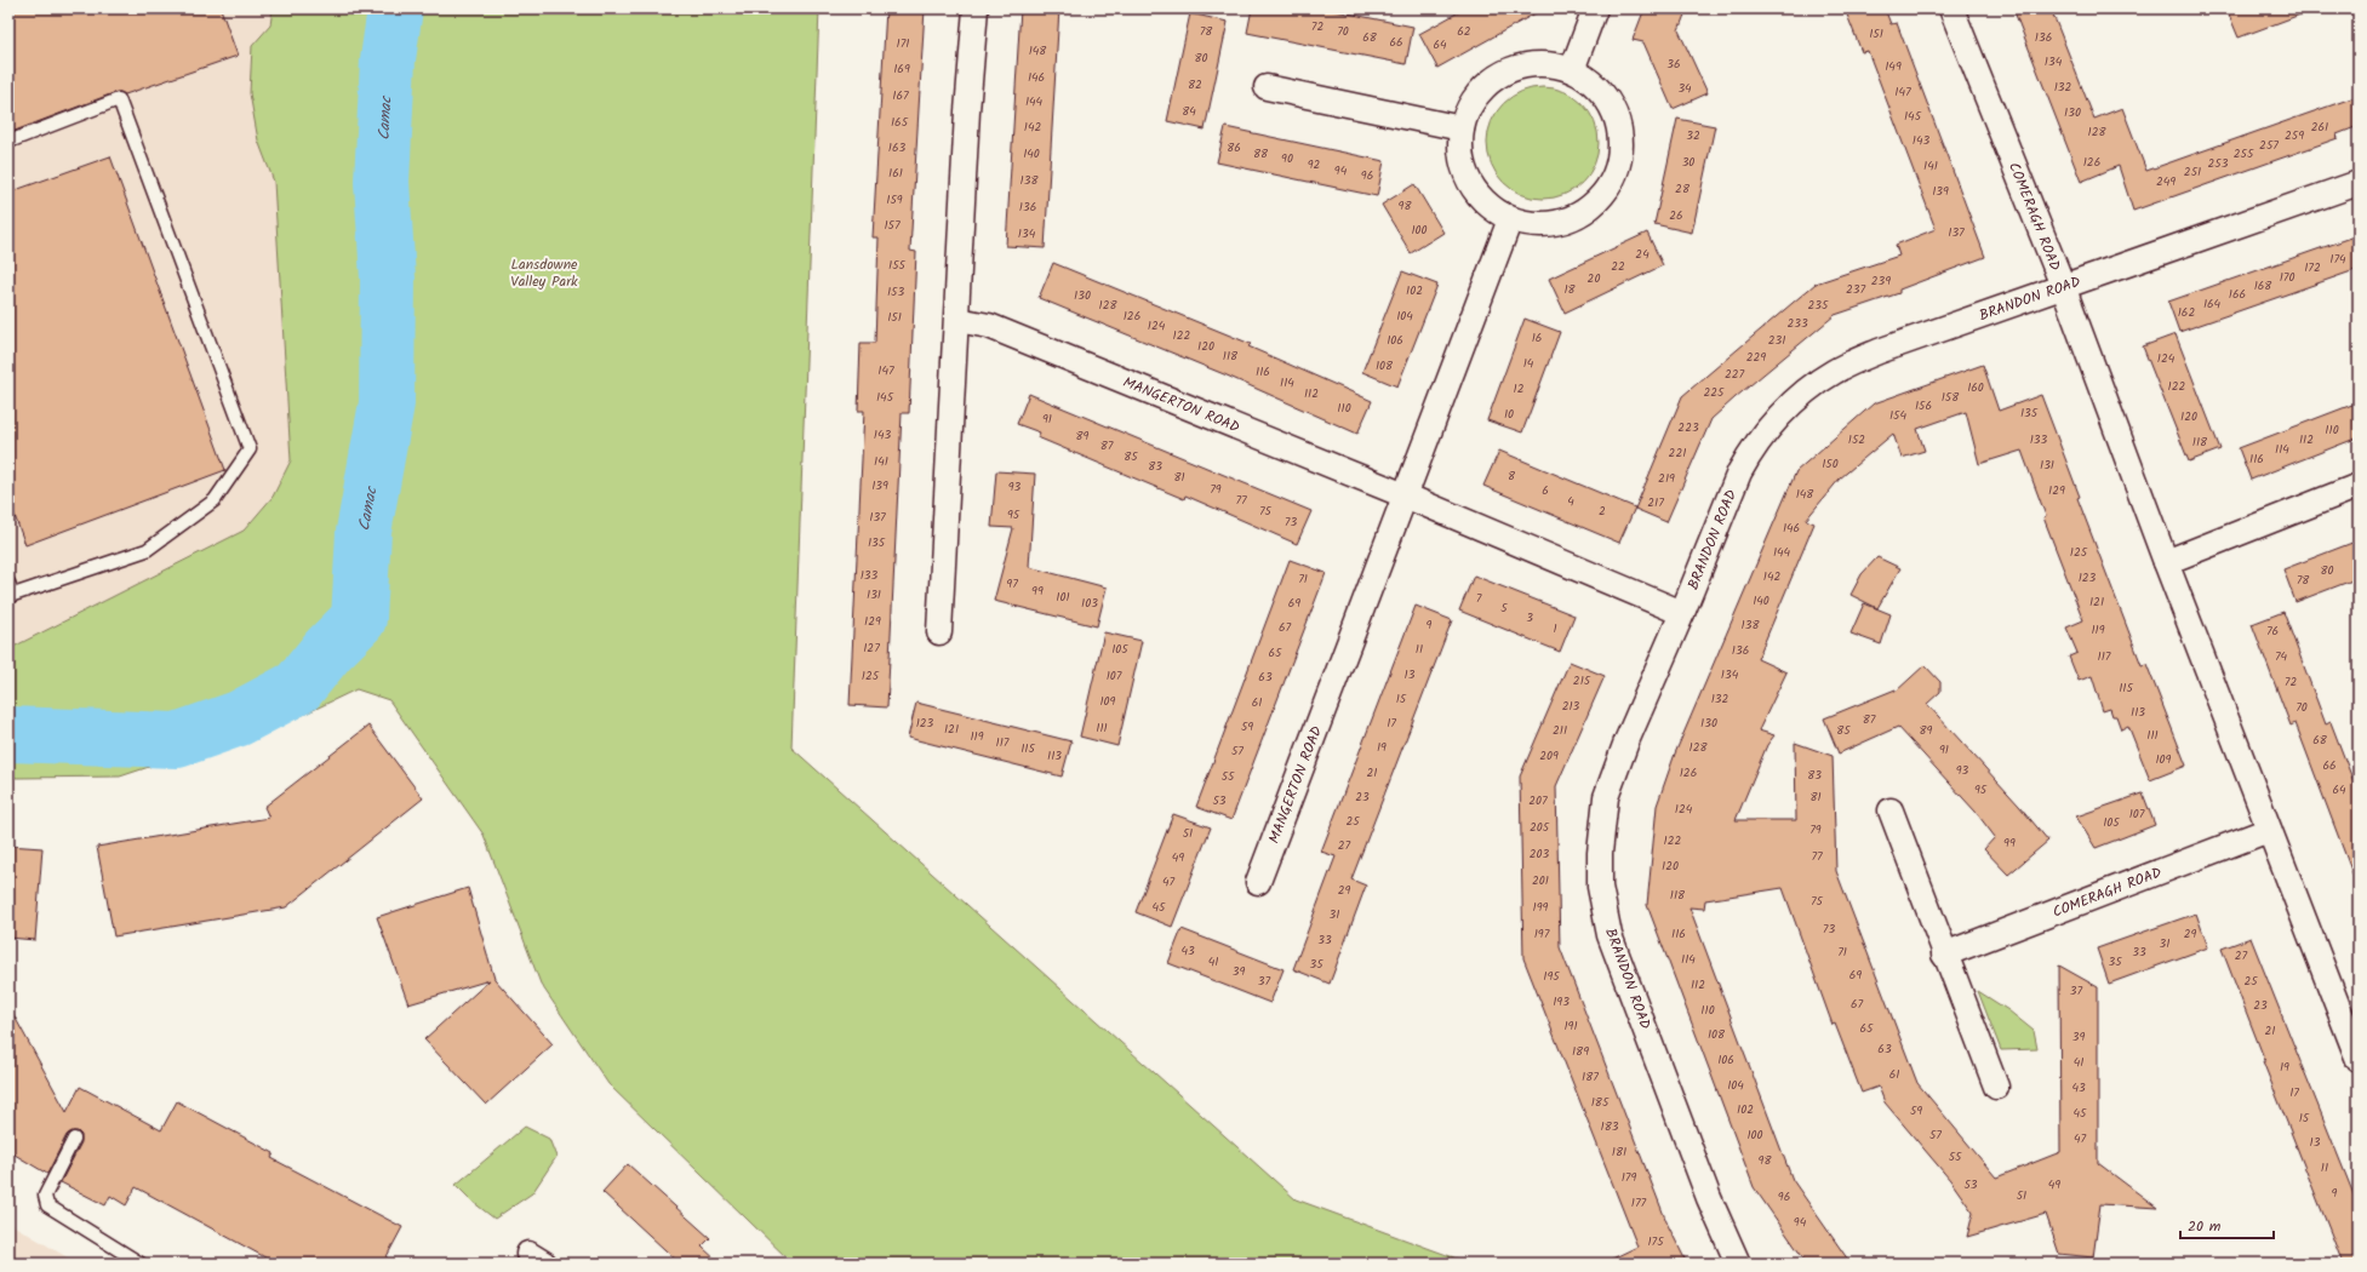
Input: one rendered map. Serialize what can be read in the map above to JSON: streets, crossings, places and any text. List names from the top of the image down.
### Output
{
  "streets": {
    "street": ["COMERAGH ROAD", "BRANDON ROAD", "MANGERTON ROAD"]
  },
  "crossings": [
    ["COMERAGH ROAD", "BRANDON ROAD"],
    ["BRANDON ROAD", "MANGERTON ROAD"]
  ],
  "water": ["Camac"],
  "parks": ["Lansdowne Valley Park"],
  "house_numbers": [
    "72",
    "78",
    "70",
    "62",
    "151",
    "68",
    "136",
    "66",
    "171",
    "64",
    "148",
    "80",
    "134",
    "36",
    "149",
    "169",
    "146",
    "82",
    "132",
    "34",
    "147",
    "167",
    "144",
    "84",
    "130",
    "145",
    "165",
    "142",
    "261",
    "128",
    "32",
    "259",
    "143",
    "257",
    "163",
    "86",
    "140",
    "88",
    "255",
    "90",
    "30",
    "126",
    "253",
    "92",
    "141",
    "94",
    "251",
    "161",
    "96",
    "138",
    "249",
    "28",
    "139",
    "159",
    "98",
    "136",
    "26",
    "157",
    "100",
    "137",
    "134",
    "24",
    "174",
    "155",
    "22",
    "172",
    "170",
    "20",
    "239",
    "168",
    "18",
    "237",
    "102",
    "153",
    "166",
    "130",
    "164",
    "128",
    "235",
    "162",
    "126",
    "104",
    "151",
    "233",
    "124",
    "122",
    "16",
    "106",
    "231",
    "120",
    "118",
    "229",
    "124",
    "14",
    "108",
    "147",
    "116",
    "227",
    "114",
    "122",
    "160",
    "12",
    "225",
    "112",
    "145",
    "158",
    "156",
    "110",
    "135",
    "10",
    "154",
    "120",
    "91",
    "223",
    "110",
    "143",
    "89",
    "152",
    "133",
    "112",
    "118",
    "87",
    "114",
    "221",
    "85",
    "116",
    "141",
    "150",
    "131",
    "83",
    "8",
    "81",
    "219",
    "139",
    "93",
    "79",
    "6",
    "129",
    "148",
    "77",
    "4",
    "217",
    "75",
    "2",
    "95",
    "137",
    "73",
    "146",
    "135",
    "144",
    "125",
    "80",
    "133",
    "142",
    "123",
    "71",
    "78",
    "97",
    "99",
    "131",
    "101",
    "7",
    "140",
    "121",
    "103",
    "69",
    "5",
    "3",
    "129",
    "9",
    "138",
    "67",
    "1",
    "119",
    "76",
    "127",
    "105",
    "11",
    "136",
    "65",
    "117",
    "74",
    "13",
    "134",
    "125",
    "107",
    "63",
    "215",
    "72",
    "115",
    "15",
    "132",
    "109",
    "61",
    "213",
    "70",
    "113",
    "87",
    "123",
    "17",
    "130",
    "59",
    "111",
    "121",
    "211",
    "85",
    "89",
    "111",
    "119",
    "68",
    "117",
    "19",
    "128",
    "115",
    "91",
    "57",
    "113",
    "209",
    "109",
    "66",
    "93",
    "21",
    "126",
    "83",
    "55",
    "95",
    "64",
    "23",
    "81",
    "53",
    "207",
    "124",
    "107",
    "25",
    "105",
    "205",
    "79",
    "51",
    "122",
    "99",
    "27",
    "203",
    "77",
    "49",
    "120",
    "201",
    "47",
    "29",
    "118",
    "75",
    "45",
    "199",
    "31",
    "73",
    "197",
    "116",
    "29",
    "33",
    "31",
    "43",
    "71",
    "33",
    "27",
    "114",
    "41",
    "35",
    "35",
    "39",
    "69",
    "195",
    "37",
    "25",
    "112",
    "37",
    "193",
    "67",
    "23",
    "110",
    "191",
    "65",
    "21",
    "108",
    "39",
    "63",
    "189",
    "106",
    "41",
    "19",
    "61",
    "187",
    "104",
    "43",
    "17",
    "185",
    "102",
    "59",
    "45",
    "15",
    "183",
    "100",
    "57",
    "47",
    "13",
    "181",
    "55",
    "98",
    "11",
    "179",
    "53",
    "49",
    "9",
    "51",
    "96",
    "177",
    "94",
    "175"
  ],
  "scale_bar": "20 m"
}
